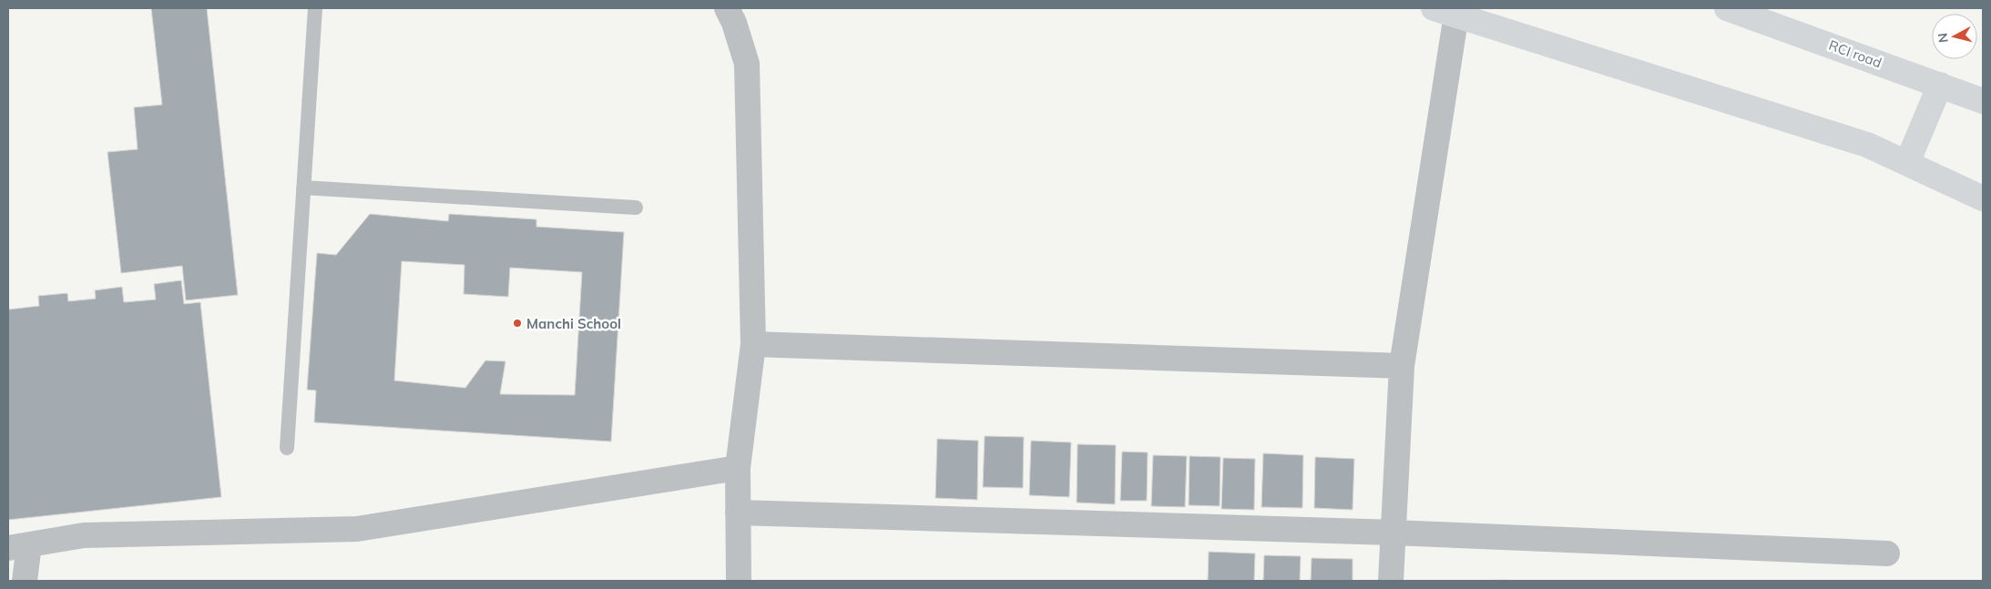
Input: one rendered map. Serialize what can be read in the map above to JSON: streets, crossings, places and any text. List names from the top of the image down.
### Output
{
  "streets": {
    "main road": ["RCI road"]
  },
  "places": ["Manchi School"],
  "north": "left"
}
